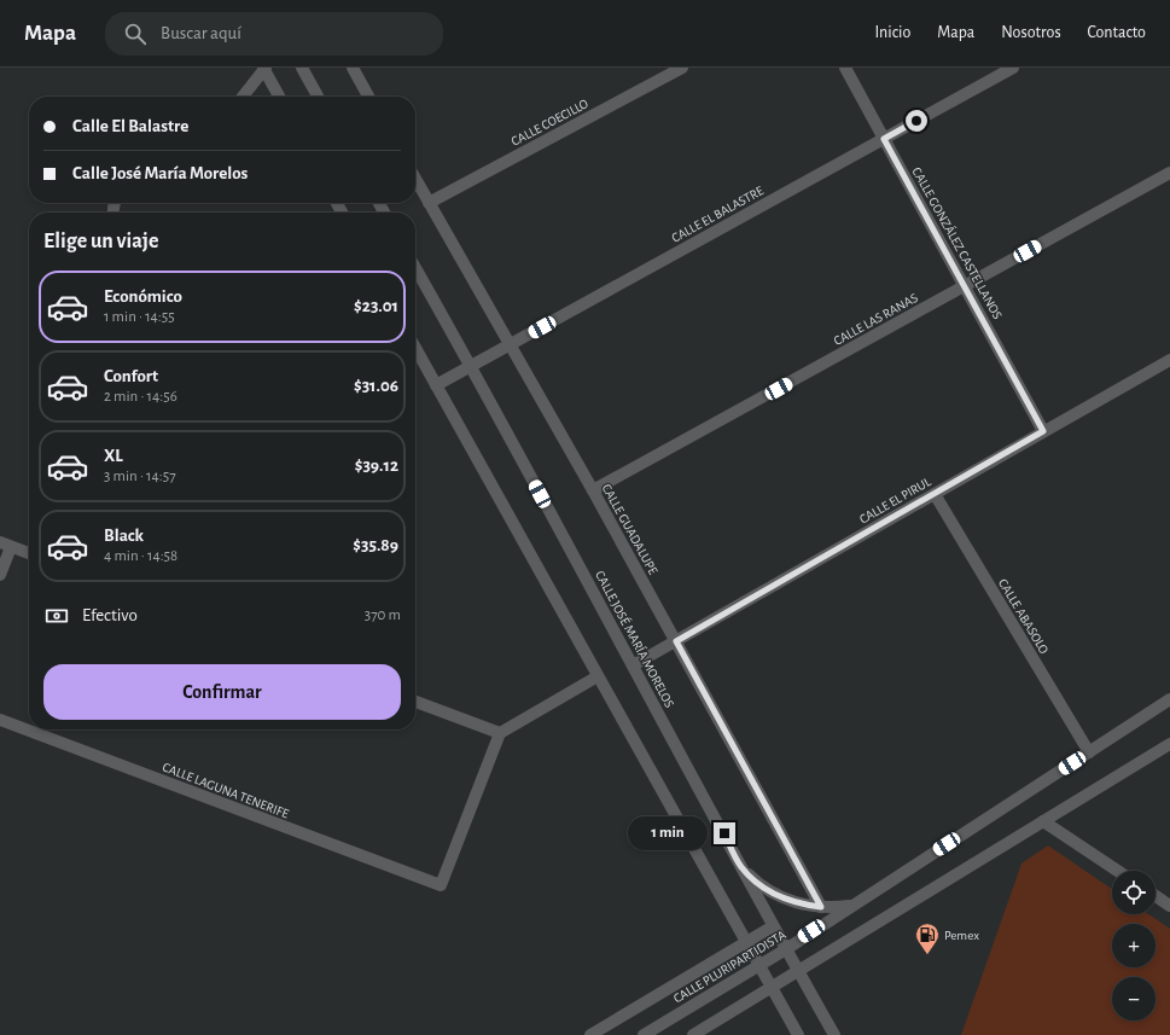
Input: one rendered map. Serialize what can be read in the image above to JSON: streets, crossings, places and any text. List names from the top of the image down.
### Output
{
  "streets": {
    "street": [
      "CALLE COECILLO",
      "CALLE EL BALASTRE",
      "CALLE GONZÁLEZ CASTELLANOS",
      "CALLE LAS RANAS",
      "CALLE EL PIRUL",
      "CALLE GUADALUPE",
      "CALLE ABASOLO",
      "CALLE JOSÉ MARÍA MORELOS",
      "CALLE LAGUNA TENERIFE",
      "CALLE PLURIPARTIDISTA"
    ]
  },
  "crossings": [
    ["CALLE COECILLO", "CALLE GUADALUPE"],
    ["CALLE EL BALASTRE", "CALLE GONZÁLEZ CASTELLANOS"],
    ["CALLE EL BALASTRE", "CALLE GUADALUPE"],
    ["CALLE EL BALASTRE", "CALLE JOSÉ MARÍA MORELOS"],
    ["CALLE GONZÁLEZ CASTELLANOS", "CALLE LAS RANAS"],
    ["CALLE GONZÁLEZ CASTELLANOS", "CALLE EL PIRUL"],
    ["CALLE LAS RANAS", "CALLE GUADALUPE"],
    ["CALLE EL PIRUL", "CALLE GUADALUPE"],
    ["CALLE EL PIRUL", "CALLE ABASOLO"],
    ["CALLE EL PIRUL", "CALLE JOSÉ MARÍA MORELOS"],
    ["CALLE ABASOLO", "CALLE PLURIPARTIDISTA"],
    ["CALLE JOSÉ MARÍA MORELOS", "CALLE PLURIPARTIDISTA"]
  ],
  "places": {
    "fuel station": ["Pemex"]
  },
  "page": {
    "header": "Mapa",
    "search": "Buscar aquí",
    "nav": [
      "Inicio",
      "Mapa",
      "Nosotros",
      "Contacto"
    ],
    "banner": ["Calle El Balastre", "Calle José María Morelos"],
    "heading": "Elige un viaje",
    "list": [
      {
        "name": "Económico",
        "note": "1 min · 14:55",
        "value": "$23.01"
      },
      {
        "name": "Confort",
        "note": "2 min · 14:56",
        "value": "$31.06"
      },
      {
        "name": "XL",
        "note": "3 min · 14:57",
        "value": "$39.12"
      },
      {
        "name": "Black",
        "note": "4 min · 14:58",
        "value": "$35.89"
      }
    ],
    "pay": ["Efectivo", "370 m"],
    "buttons": "Confirmar",
    "bubble": "1 min",
    "map_buttons": ["+", "−"]
  }
}
